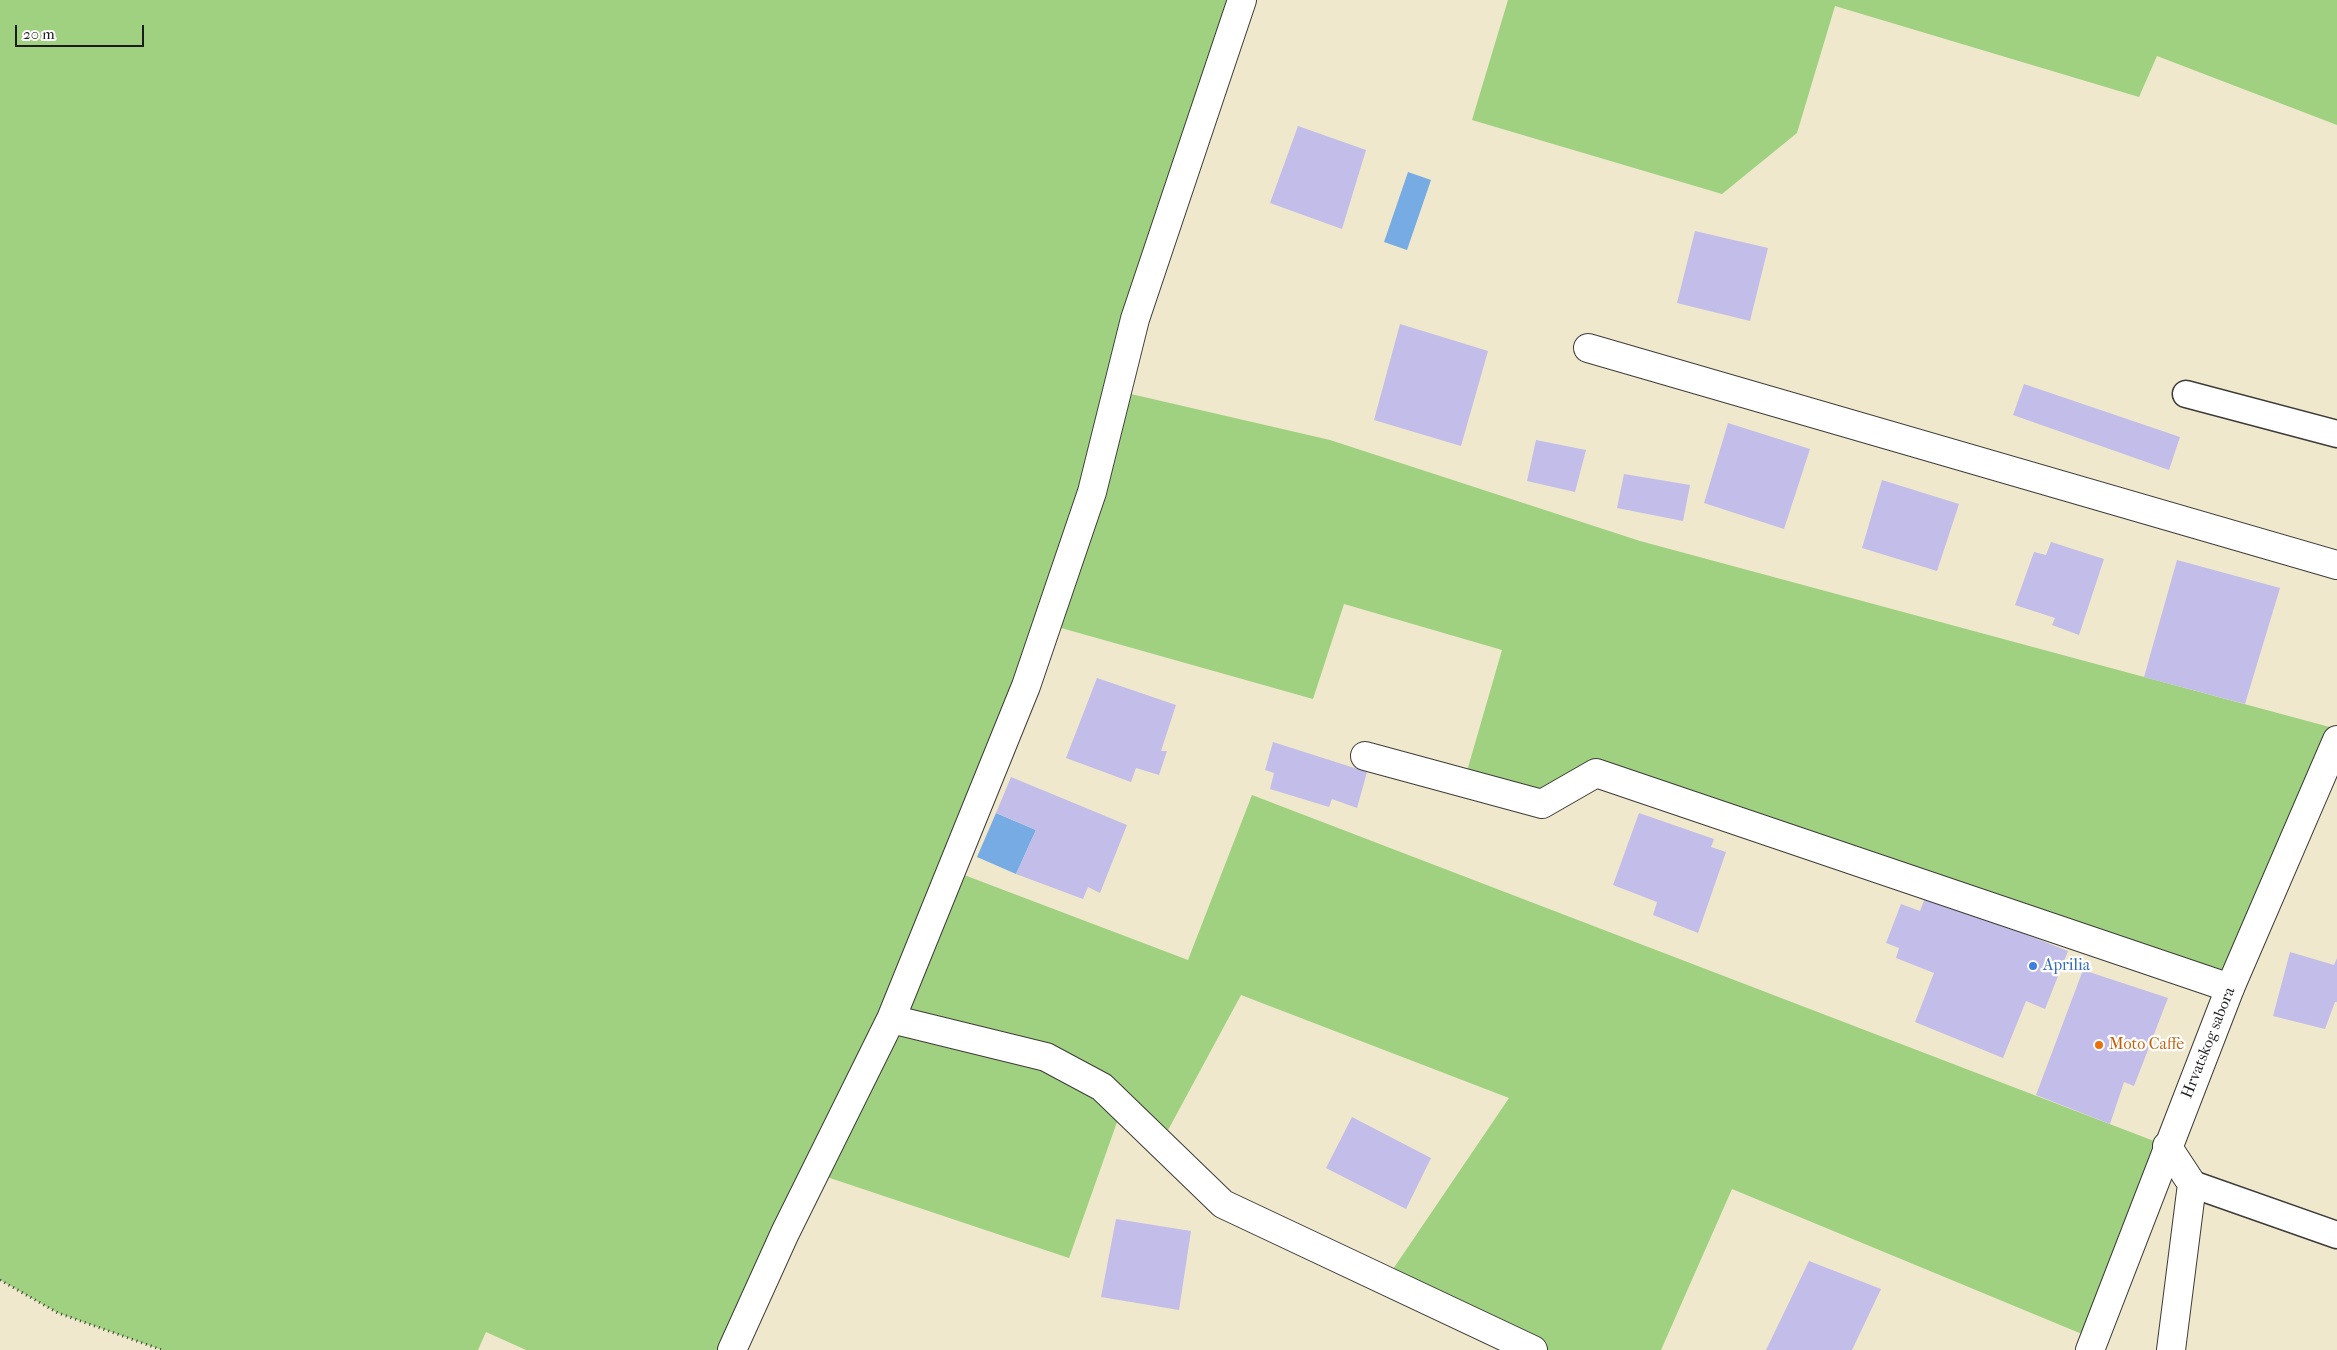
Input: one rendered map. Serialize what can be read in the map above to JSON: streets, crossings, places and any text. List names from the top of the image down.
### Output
{
  "streets": {
    "street": ["Hrvatskog sabora"]
  },
  "places": ["Aprilia", "Moto Caffe"],
  "scale_bar": "20 m"
}
